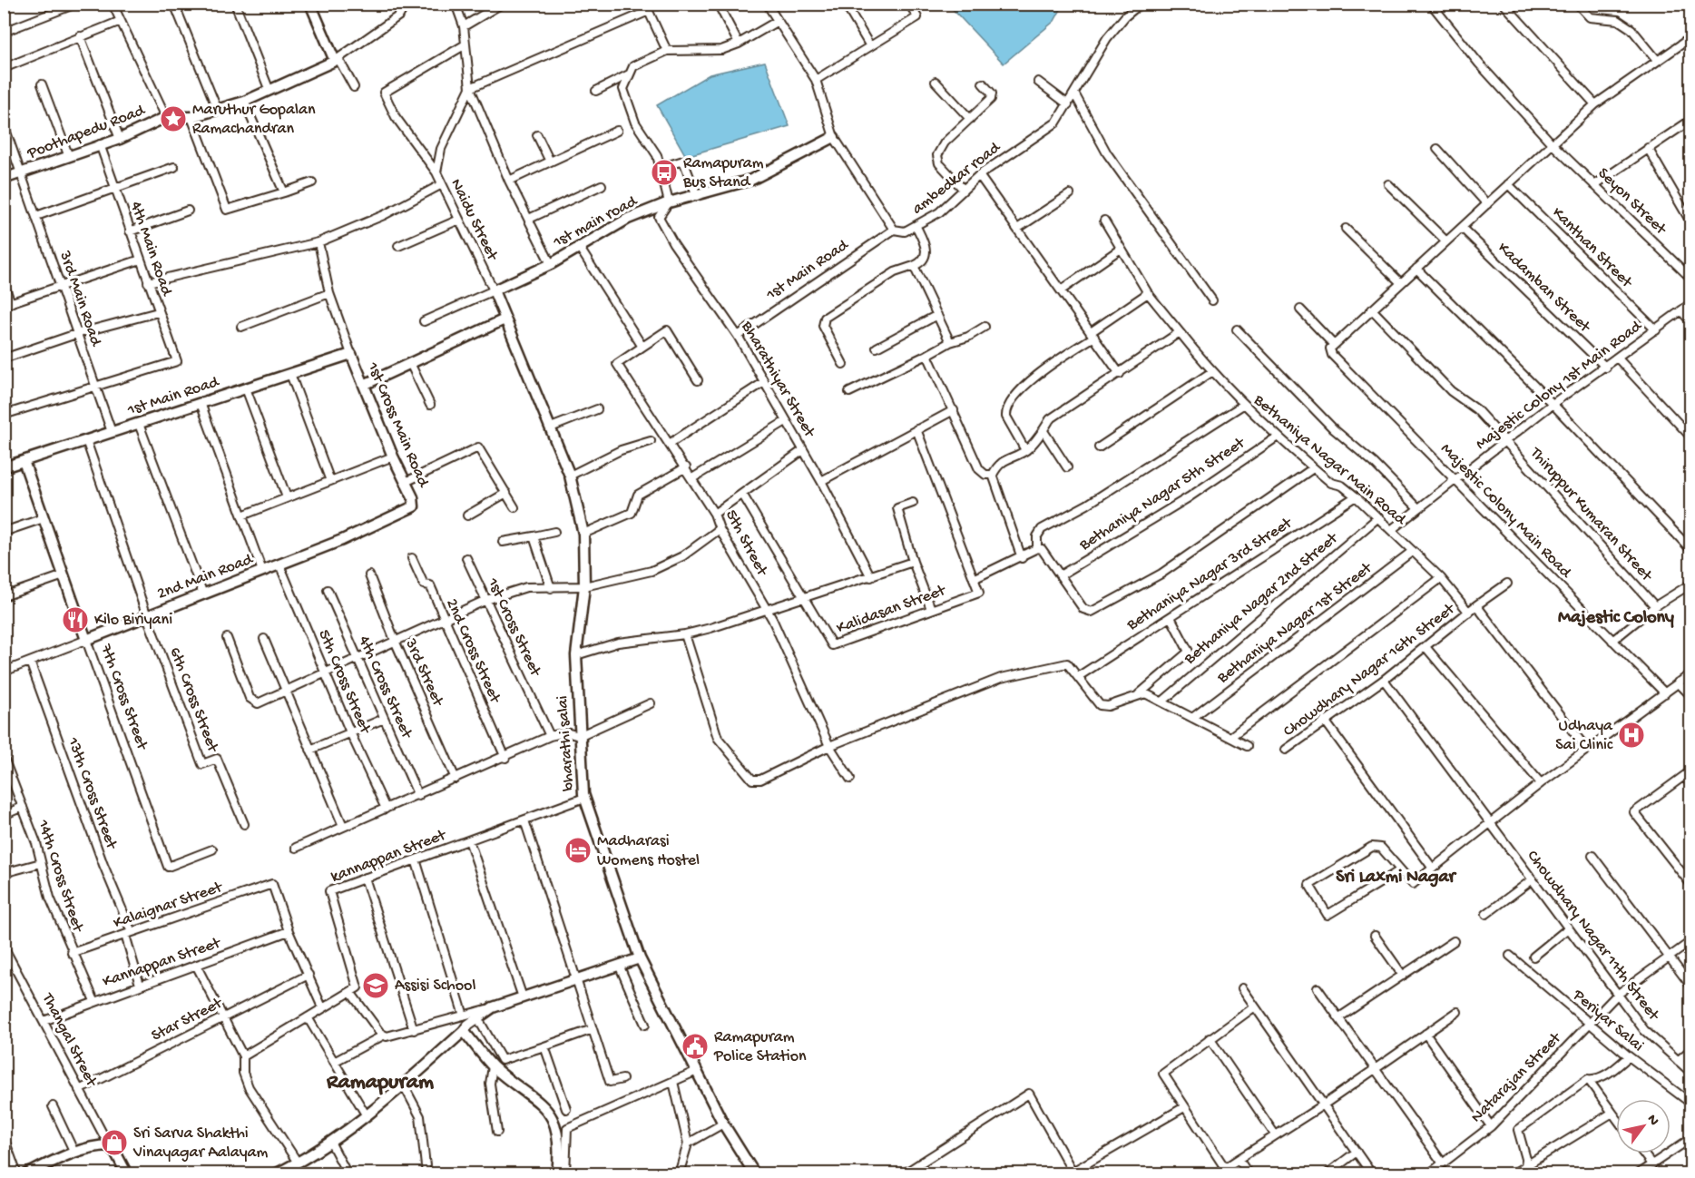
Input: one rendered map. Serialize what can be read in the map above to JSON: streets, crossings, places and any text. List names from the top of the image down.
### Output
{
  "streets": {
    "street": [
      "Poothapedu Road",
      "ambedkar road",
      "Seyon Street",
      "Naidu Street",
      "1st main road",
      "Kanthan Street",
      "4th Main Road",
      "1st Main Road",
      "Kadamban Street",
      "3rd Main Road",
      "Bharathiyar Street",
      "Majestic Colony 1st Main Road",
      "1st Cross Main Road",
      "Bethaniya Nagar Main Road",
      "Bethaniya Nagar 5th Street",
      "Majestic Colony Main Road",
      "Thiruppur Kumaran Street",
      "5th Street",
      "Bethaniya Nagar 3rd Street",
      "2nd Main Road",
      "Bethaniya Nagar 2nd Street",
      "Kalidasan Street",
      "Bethaniya Nagar 1st Street",
      "1st Cross Street",
      "2nd Cross Street",
      "Chowdhary Nagar 16th Street",
      "3rd Street",
      "5th Cross Street",
      "4th Cross Street",
      "7th Cross Street",
      "6th Cross Street",
      "bharathi salai",
      "13th Cross Street",
      "kannappan Street",
      "14th Cross Street",
      "Kalaignar Street",
      "Chowdhary Nagar 11th Street",
      "Kannappan Street",
      "Star Street",
      "Periyar Salai",
      "Thangal Street",
      "Natarajan Street"
    ]
  },
  "crossings": [
    ["Poothapedu Road", "4th Main Road"],
    ["Poothapedu Road", "3rd Main Road"],
    ["ambedkar road", "1st Main Road"],
    ["Naidu Street", "1st main road"],
    ["Naidu Street", "bharathi salai"],
    ["1st main road", "Bharathiyar Street"],
    ["1st main road", "bharathi salai"],
    ["Kanthan Street", "Majestic Colony 1st Main Road"],
    ["4th Main Road", "3rd Main Road"],
    ["1st Main Road", "3rd Main Road"],
    ["1st Main Road", "Bharathiyar Street"],
    ["1st Main Road", "1st Cross Main Road"],
    ["1st Main Road", "7th Cross Street"],
    ["1st Main Road", "6th Cross Street"],
    ["Kadamban Street", "Majestic Colony 1st Main Road"],
    ["Majestic Colony 1st Main Road", "Bethaniya Nagar Main Road"],
    ["Majestic Colony 1st Main Road", "Majestic Colony Main Road"],
    ["Majestic Colony 1st Main Road", "Thiruppur Kumaran Street"],
    ["1st Cross Main Road", "2nd Main Road"],
    ["Bethaniya Nagar Main Road", "Bethaniya Nagar 5th Street"],
    ["Bethaniya Nagar Main Road", "Bethaniya Nagar 3rd Street"],
    ["Bethaniya Nagar Main Road", "Bethaniya Nagar 2nd Street"],
    ["Bethaniya Nagar Main Road", "Bethaniya Nagar 1st Street"],
    ["Bethaniya Nagar Main Road", "Chowdhary Nagar 16th Street"],
    ["2nd Main Road", "5th Cross Street"],
    ["2nd Main Road", "7th Cross Street"],
    ["2nd Main Road", "6th Cross Street"],
    ["2nd Main Road", "13th Cross Street"],
    ["Chowdhary Nagar 16th Street", "Chowdhary Nagar 11th Street"],
    ["bharathi salai", "kannappan Street"],
    ["13th Cross Street", "Kalaignar Street"],
    ["13th Cross Street", "Kannappan Street"],
    ["14th Cross Street", "Kalaignar Street"],
    ["14th Cross Street", "Kannappan Street"],
    ["Kalaignar Street", "Kannappan Street"],
    ["Chowdhary Nagar 11th Street", "Natarajan Street"],
    ["Kannappan Street", "Thangal Street"],
    ["Star Street", "Thangal Street"],
    ["Periyar Salai", "Natarajan Street"]
  ],
  "districts": ["Majestic Colony", "Sri Laxmi Nagar", "Ramapuram"],
  "places": {
    "place": ["Maruthur Gopalan Ramachandran"],
    "bus stop": ["Ramapuram Bus Stand"],
    "restaurant": ["Kilo Biriyani"],
    "hospital": ["Udhaya Sai Clinic"],
    "hotel": ["Madharasi Womens Hostel"],
    "school or university": ["Assisi School"],
    "public building": ["Ramapuram Police Station"],
    "shop": ["Sri Sarva Shakthi Vinayagar Aalayam"]
  },
  "north": "top right"
}
